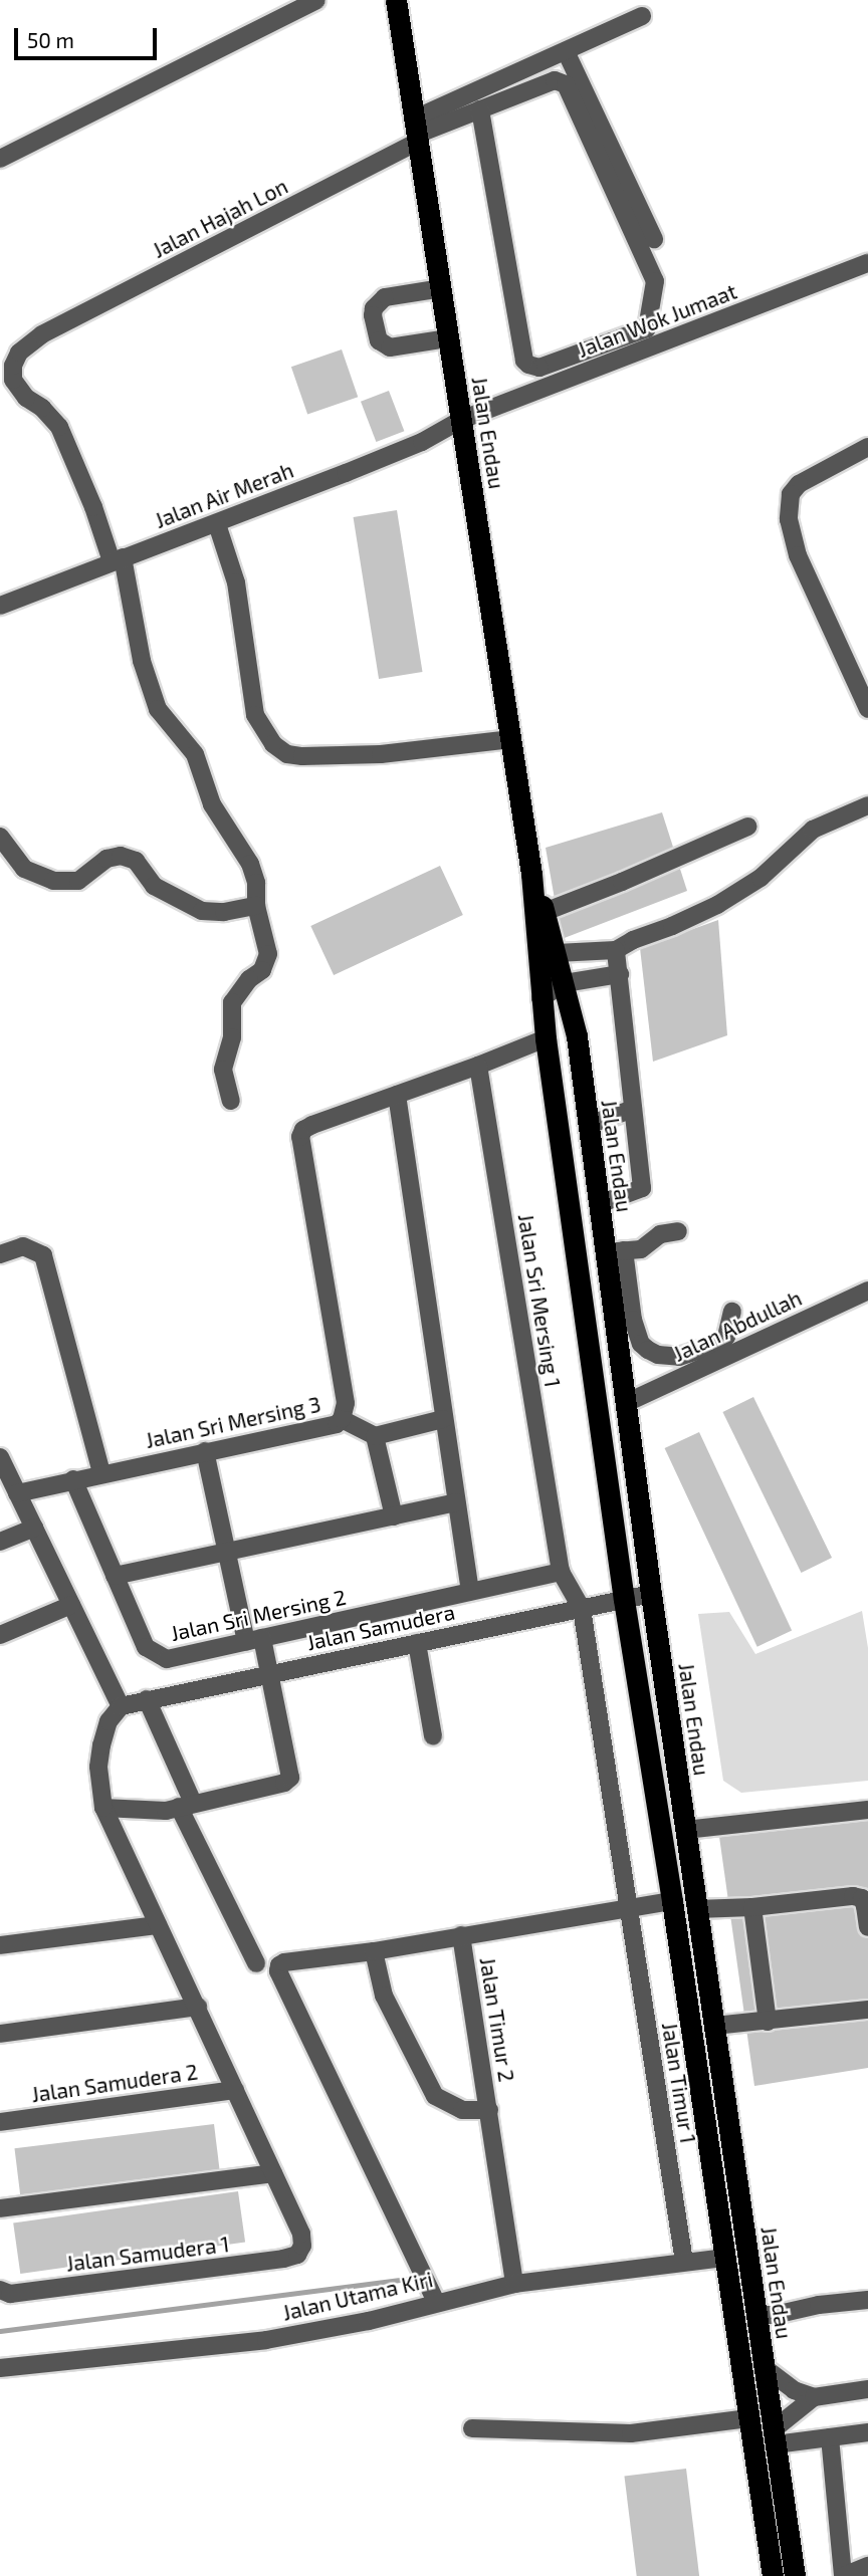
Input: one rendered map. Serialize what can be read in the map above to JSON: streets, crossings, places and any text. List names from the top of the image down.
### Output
{
  "streets": {
    "highway": ["Jalan Endau"],
    "street": [
      "Jalan Hajah Lon",
      "Jalan Wok Jumaat",
      "Jalan Air Merah",
      "Jalan Sri Mersing 1",
      "Jalan Abdullah",
      "Jalan Sri Mersing 3",
      "Jalan Sri Mersing 2",
      "Jalan Samudera",
      "Jalan Timur 2",
      "Jalan Samudera 2",
      "Jalan Timur 1",
      "Jalan Samudera 1",
      "Jalan Utama Kiri"
    ]
  },
  "crossings": [
    ["Jalan Hajah Lon", "Jalan Endau"],
    ["Jalan Hajah Lon", "Jalan Air Merah"],
    ["Jalan Wok Jumaat", "Jalan Endau"],
    ["Jalan Wok Jumaat", "Jalan Air Merah"],
    ["Jalan Endau", "Jalan Air Merah"],
    ["Jalan Endau", "Jalan Abdullah"],
    ["Jalan Endau", "Jalan Samudera"],
    ["Jalan Endau", "Jalan Utama Kiri"],
    ["Jalan Sri Mersing 1", "Jalan Sri Mersing 2"],
    ["Jalan Sri Mersing 1", "Jalan Samudera"],
    ["Jalan Sri Mersing 1", "Jalan Timur 1"],
    ["Jalan Sri Mersing 3", "Jalan Sri Mersing 2"],
    ["Jalan Samudera", "Jalan Timur 1"],
    ["Jalan Timur 2", "Jalan Utama Kiri"],
    ["Jalan Timur 1", "Jalan Utama Kiri"]
  ],
  "scale_bar": "50 m"
}
